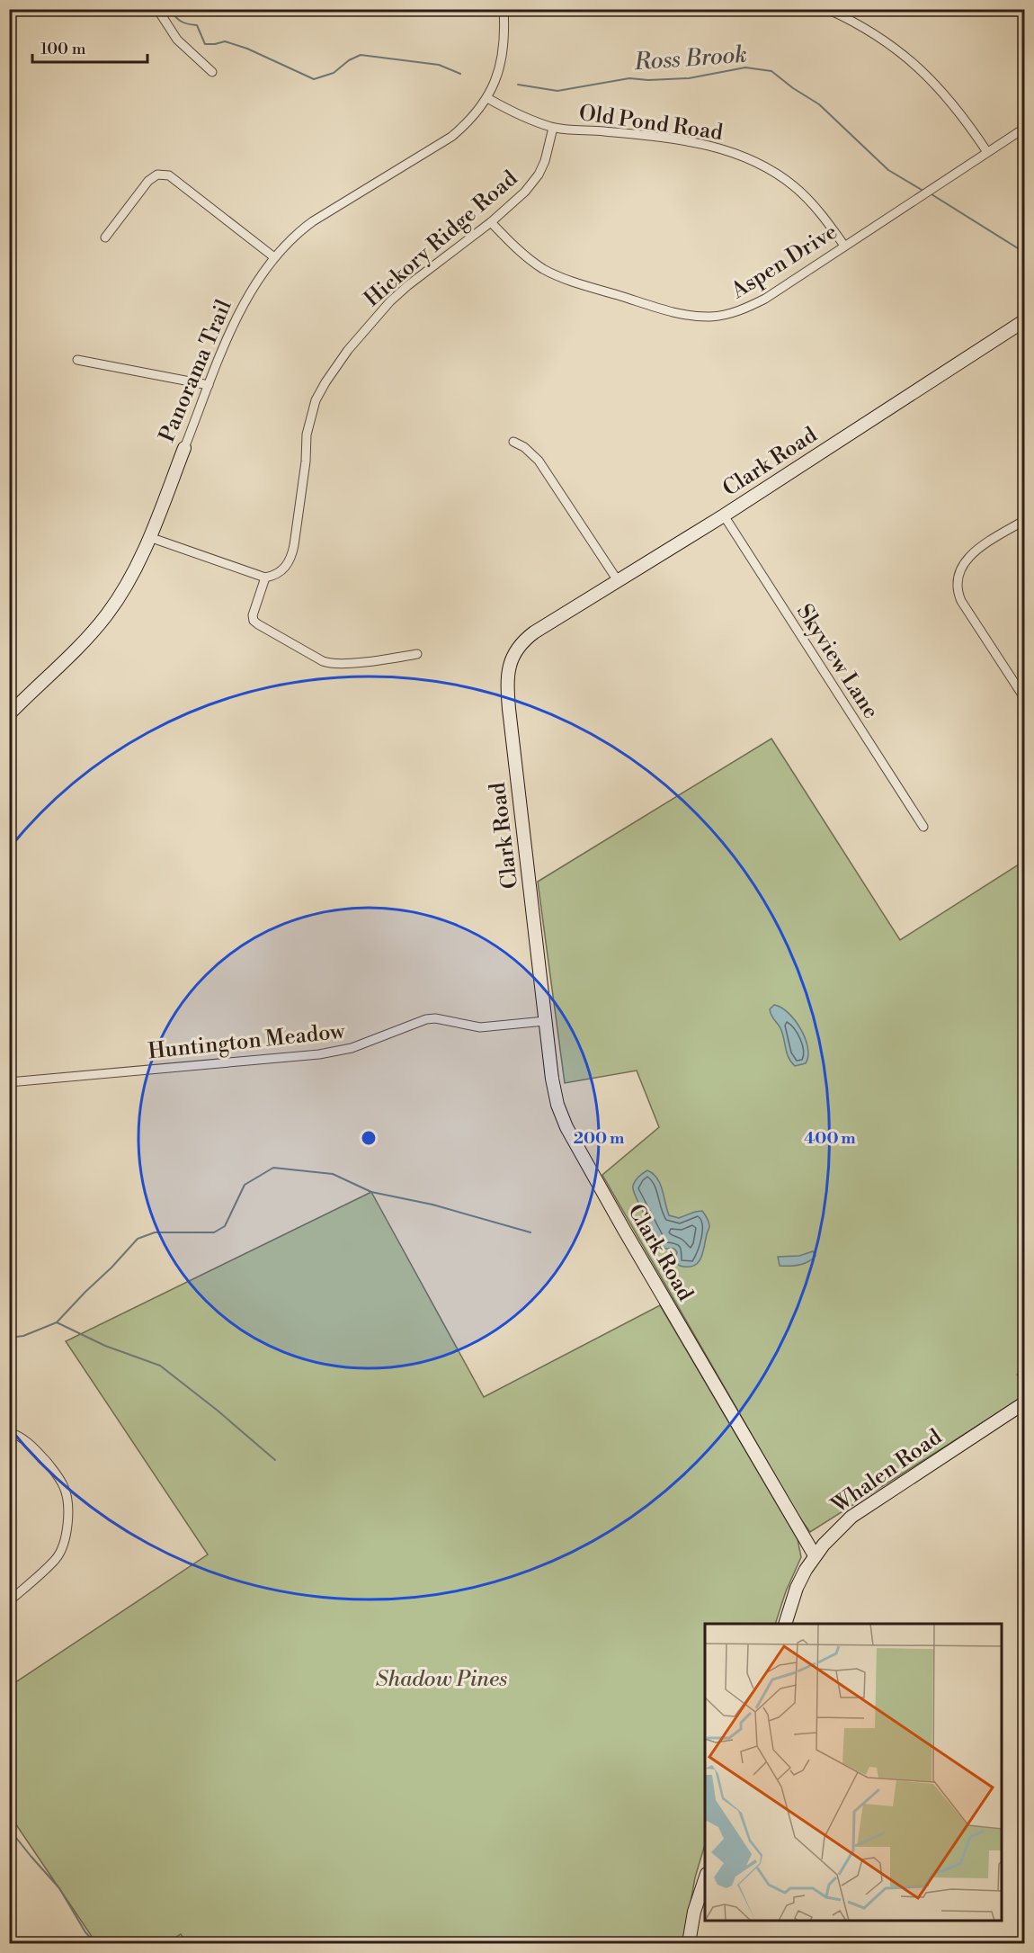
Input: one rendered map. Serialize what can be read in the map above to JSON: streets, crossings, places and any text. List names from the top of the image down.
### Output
{
  "streets": {
    "street": [
      "Old Pond Road",
      "Hickory Ridge Road",
      "Aspen Drive",
      "Panorama Trail",
      "Clark Road",
      "Skyview Lane",
      "Huntington Meadow",
      "Whalen Road"
    ]
  },
  "crossings": [
    ["Old Pond Road", "Hickory Ridge Road"],
    ["Old Pond Road", "Aspen Drive"],
    ["Old Pond Road", "Panorama Trail"],
    ["Hickory Ridge Road", "Aspen Drive"],
    ["Clark Road", "Skyview Lane"],
    ["Clark Road", "Huntington Meadow"],
    ["Clark Road", "Whalen Road"]
  ],
  "water": ["Ross Brook"],
  "parks": ["Shadow Pines"],
  "scale_bar": "100 m",
  "rings": ["200 m", "400 m"]
}
